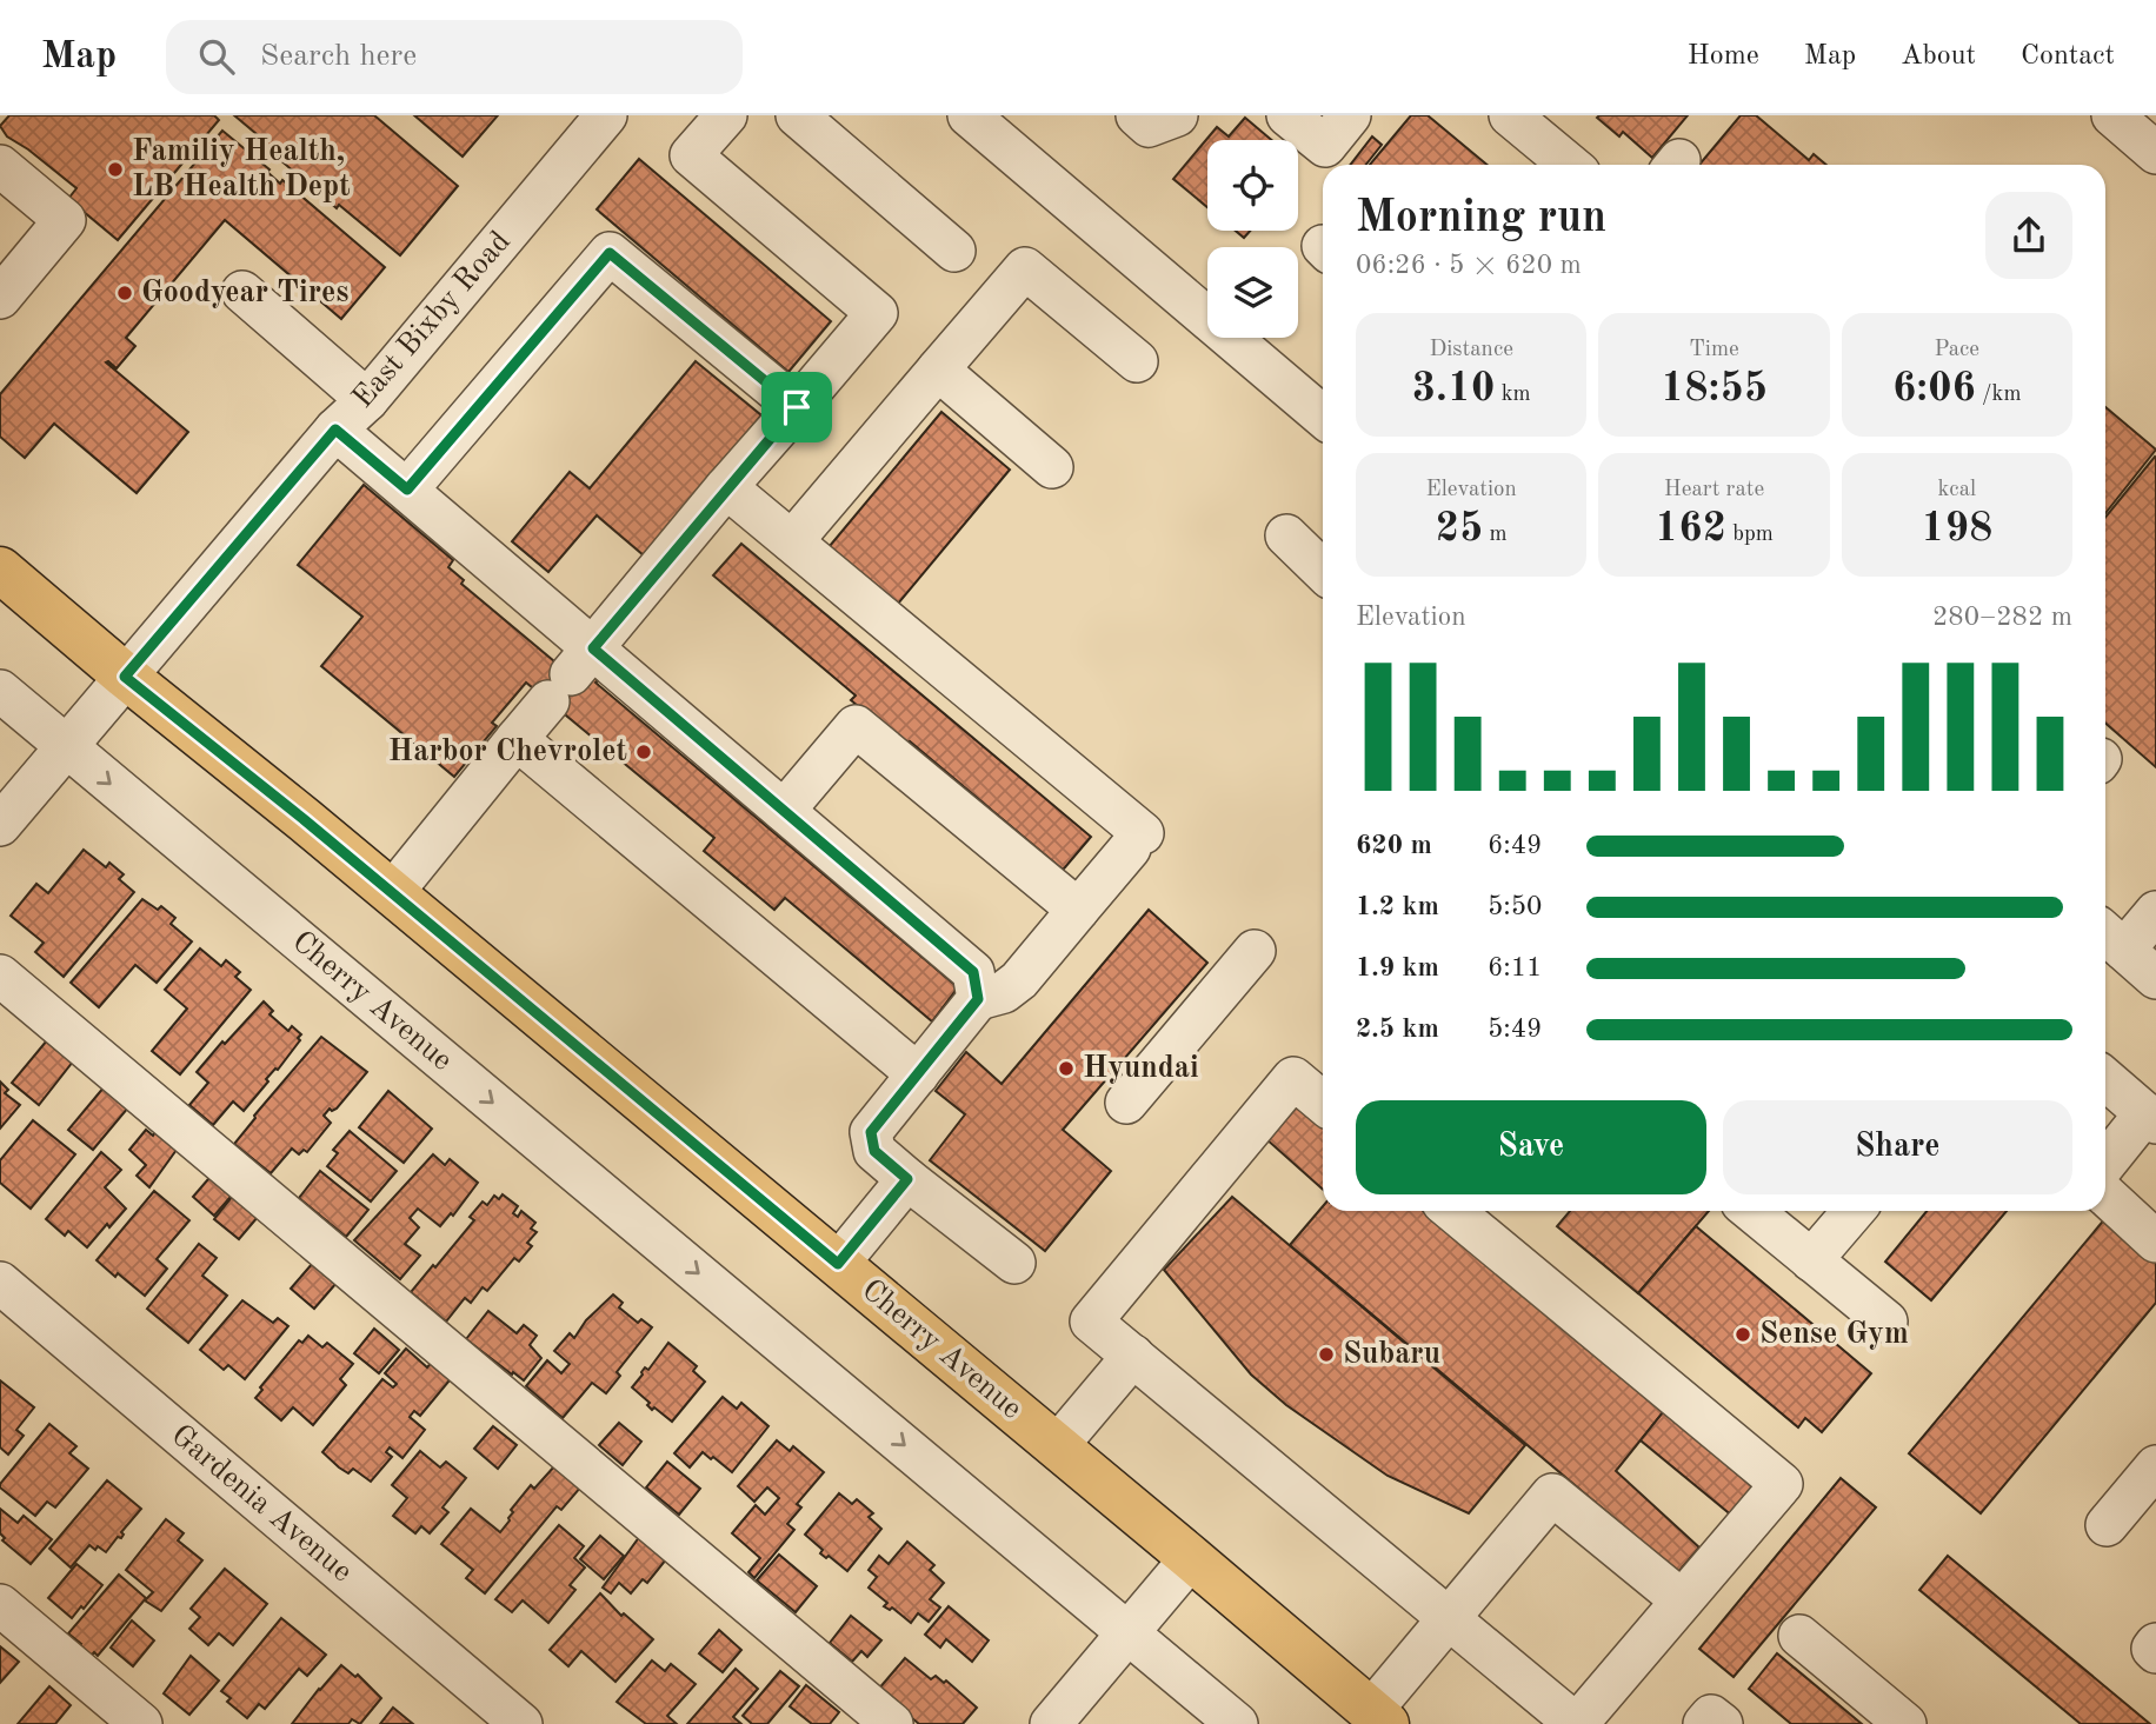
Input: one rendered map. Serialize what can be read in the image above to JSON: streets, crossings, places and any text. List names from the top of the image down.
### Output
{
  "streets": {
    "main road": ["Cherry Avenue"],
    "street": ["East Bixby Road", "Gardenia Avenue"]
  },
  "crossings": [
    ["East Bixby Road", "Cherry Avenue"]
  ],
  "places": [
    "Familiy Health, LB Health Dept",
    "Goodyear Tires",
    "Harbor Chevrolet",
    "Hyundai",
    "Sense Gym",
    "Subaru"
  ],
  "page": {
    "header": "Map",
    "search": "Search here",
    "nav": [
      "Home",
      "Map",
      "About",
      "Contact"
    ],
    "heading": ["Morning run", "06:26 · 5 × 620 m"],
    "stats": [
      ["Distance", "3.10 km"],
      ["Time", "18:55"],
      ["Pace", "6:06 /km"],
      ["Elevation", "25 m"],
      ["Heart rate", "162 bpm"],
      ["kcal", "198"]
    ],
    "chart": ["Elevation", "280–282 m"],
    "list": [
      {
        "name": "620 m",
        "note": "6:49"
      },
      {
        "name": "1.2 km",
        "note": "5:50"
      },
      {
        "name": "1.9 km",
        "note": "6:11"
      },
      {
        "name": "2.5 km",
        "note": "5:49"
      }
    ],
    "buttons": ["Save", "Share"]
  }
}
